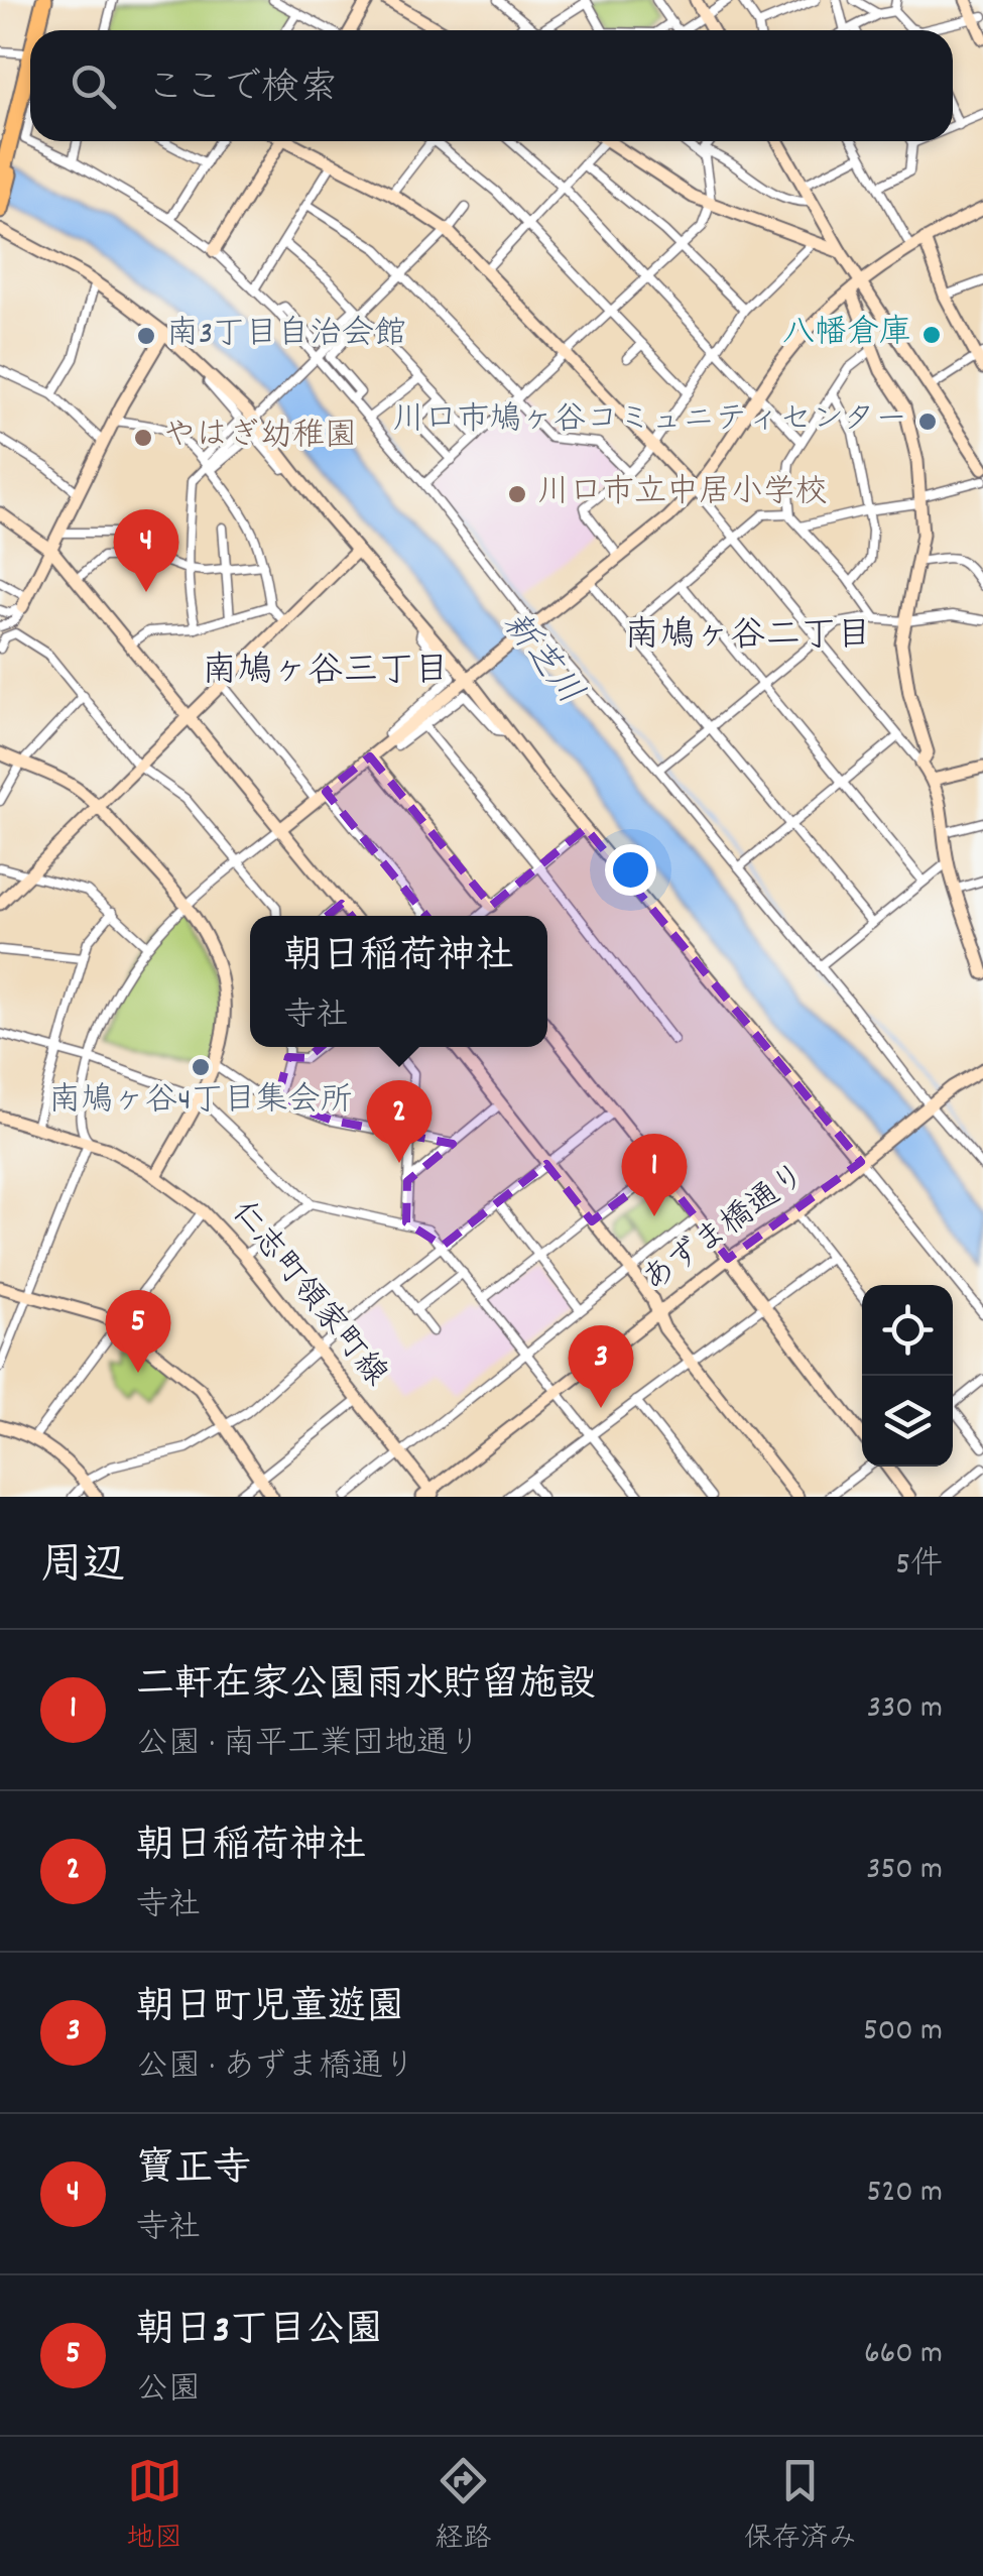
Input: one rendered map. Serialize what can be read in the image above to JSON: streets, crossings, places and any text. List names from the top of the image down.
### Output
{
  "streets": {
    "street": ["あずま橋通り", "仁志町領家町線"]
  },
  "crossings": [
    ["あずま橋通り", "仁志町領家町線"]
  ],
  "districts": ["南鳩ヶ谷二丁目", "南鳩ヶ谷三丁目"],
  "water": ["新芝川"],
  "places": [
    "八幡倉庫",
    "南3丁目自治会館",
    "川口市鳩ヶ谷コミュニティセンター",
    "やはぎ幼稚園",
    "川口市立中居小学校",
    "南鳩ヶ谷4丁目集会所"
  ],
  "page": {
    "search": "ここで検索",
    "pins": [
      "4",
      "2",
      "1",
      "5",
      "3"
    ],
    "popup": ["朝日稲荷神社", "寺社"],
    "heading": ["周辺", "5件"],
    "list": [
      {
        "mark": "1",
        "name": "二軒在家公園雨水貯留施設",
        "note": "公園 · 南平工業団地通り",
        "value": "330 m"
      },
      {
        "mark": "2",
        "name": "朝日稲荷神社",
        "note": "寺社",
        "value": "350 m"
      },
      {
        "mark": "3",
        "name": "朝日町児童遊園",
        "note": "公園 · あずま橋通り",
        "value": "500 m"
      },
      {
        "mark": "4",
        "name": "寶正寺",
        "note": "寺社",
        "value": "520 m"
      },
      {
        "mark": "5",
        "name": "朝日3丁目公園",
        "note": "公園",
        "value": "660 m"
      }
    ],
    "nav": ["地図", "経路", "保存済み"]
  }
}
